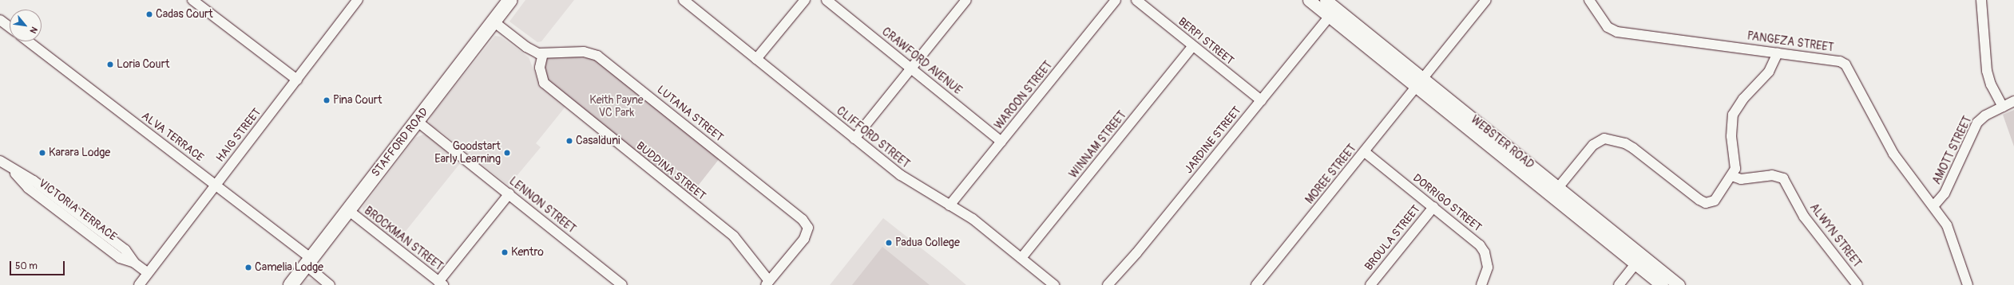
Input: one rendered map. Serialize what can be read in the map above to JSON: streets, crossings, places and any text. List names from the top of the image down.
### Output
{
  "streets": {
    "highway": ["STAFFORD ROAD"],
    "main road": ["WEBSTER ROAD"],
    "street": [
      "BERPI STREET",
      "PANGEZA STREET",
      "CRAWFORD AVENUE",
      "WAROON STREET",
      "LUTANA STREET",
      "HAIG STREET",
      "ALVA TERRACE",
      "CLIFFORD STREET",
      "JARDINE STREET",
      "WINNAM STREET",
      "AMOTT STREET",
      "BUDDINA STREET",
      "MOREE STREET",
      "DORRIGO STREET",
      "LENNON STREET",
      "VICTORIA TERRACE",
      "ALWYN STREET",
      "BROULA STREET",
      "BROCKMAN STREET"
    ]
  },
  "crossings": [
    ["BERPI STREET", "JARDINE STREET"],
    ["BERPI STREET", "WINNAM STREET"],
    ["PANGEZA STREET", "AMOTT STREET"],
    ["CRAWFORD AVENUE", "WAROON STREET"],
    ["WAROON STREET", "CLIFFORD STREET"],
    ["LUTANA STREET", "BUDDINA STREET"],
    ["HAIG STREET", "ALVA TERRACE"],
    ["HAIG STREET", "VICTORIA TERRACE"],
    ["ALVA TERRACE", "STAFFORD ROAD"],
    ["CLIFFORD STREET", "WINNAM STREET"],
    ["JARDINE STREET", "WEBSTER ROAD"],
    ["STAFFORD ROAD", "LENNON STREET"],
    ["STAFFORD ROAD", "BROCKMAN STREET"],
    ["WEBSTER ROAD", "MOREE STREET"],
    ["MOREE STREET", "DORRIGO STREET"],
    ["DORRIGO STREET", "BROULA STREET"]
  ],
  "parks": ["Keith Payne VC Park"],
  "places": [
    "Cadas Court",
    "Loria Court",
    "Pina Court",
    "Casalduni",
    "Karara Lodge",
    "Goodstart Early Learning",
    "Padua College",
    "Kentro",
    "Camelia Lodge"
  ],
  "scale_bar": "50 m",
  "north": "bottom right"
}
